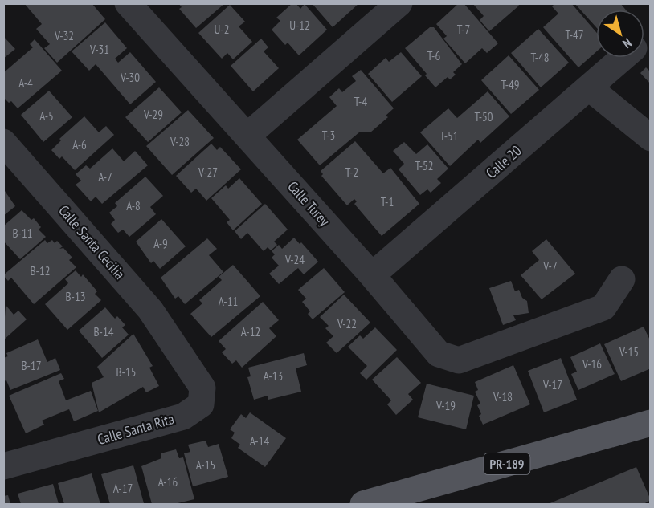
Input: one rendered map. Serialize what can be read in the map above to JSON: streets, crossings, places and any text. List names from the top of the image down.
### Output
{
  "streets": {
    "main road": ["PR-189"],
    "street": [
      "Calle 20",
      "Calle Turey",
      "Calle Santa Cecilia",
      "Calle Santa Rita"
    ]
  },
  "crossings": [
    ["Calle 20", "Calle Turey"],
    ["Calle Santa Cecilia", "Calle Santa Rita"]
  ],
  "house_numbers": [
    "U-12",
    "U-2",
    "T-7",
    "T-47",
    "V-32",
    "V-31",
    "T-6",
    "T-48",
    "V-30",
    "A-4",
    "T-49",
    "T-4",
    "V-29",
    "A-5",
    "T-50",
    "T-3",
    "T-51",
    "V-28",
    "A-6",
    "T-52",
    "V-27",
    "T-2",
    "A-7",
    "T-1",
    "A-8",
    "B-11",
    "A-9",
    "V-24",
    "V-7",
    "B-12",
    "B-13",
    "A-11",
    "V-22",
    "B-14",
    "A-12",
    "V-15",
    "V-16",
    "B-17",
    "B-15",
    "A-13",
    "V-17",
    "V-18",
    "V-19",
    "A-14",
    "A-15",
    "A-16",
    "A-17"
  ],
  "north": "bottom right"
}
